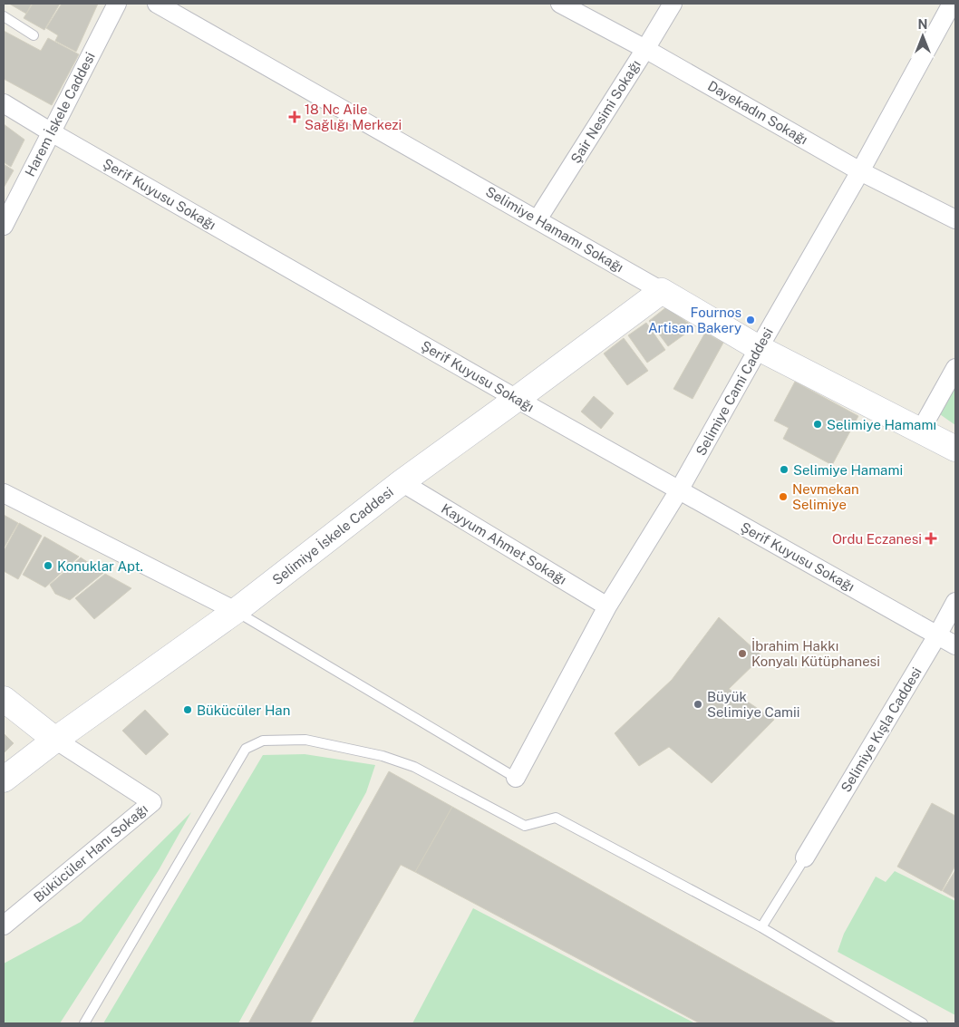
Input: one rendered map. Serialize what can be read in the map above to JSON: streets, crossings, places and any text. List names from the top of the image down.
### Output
{
  "streets": {
    "street": [
      "Şair Nesimi Sokağı",
      "Dayekadın Sokağı",
      "Harem İskele Caddesi",
      "Şerif Kuyusu Sokağı",
      "Selimiye Hamamı Sokağı",
      "Selimiye Cami Caddesi",
      "Selimiye İskele Caddesi",
      "Kayyum Ahmet Sokağı",
      "Selimiye Kışla Caddesi",
      "Bükücüler Hanı Sokağı"
    ]
  },
  "crossings": [
    ["Şair Nesimi Sokağı", "Dayekadın Sokağı"],
    ["Şair Nesimi Sokağı", "Selimiye Hamamı Sokağı"],
    ["Dayekadın Sokağı", "Selimiye Cami Caddesi"],
    ["Harem İskele Caddesi", "Şerif Kuyusu Sokağı"],
    ["Şerif Kuyusu Sokağı", "Selimiye Cami Caddesi"],
    ["Şerif Kuyusu Sokağı", "Selimiye İskele Caddesi"],
    ["Şerif Kuyusu Sokağı", "Selimiye Kışla Caddesi"],
    ["Selimiye Hamamı Sokağı", "Selimiye Cami Caddesi"],
    ["Selimiye Hamamı Sokağı", "Selimiye İskele Caddesi"],
    ["Selimiye Cami Caddesi", "Kayyum Ahmet Sokağı"],
    ["Selimiye İskele Caddesi", "Kayyum Ahmet Sokağı"],
    ["Selimiye İskele Caddesi", "Bükücüler Hanı Sokağı"]
  ],
  "places": {
    "health": ["18 Nc Aile Sağlığı Merkezi", "Ordu Eczanesi"],
    "other": [
      "Fournos Artisan Bakery",
      "Selimiye Hamamı",
      "Selimiye Hamami",
      "Nevmekan Selimiye",
      "Konuklar Apt.",
      "İbrahim Hakkı Konyalı Kütüphanesi",
      "Büyük Selimiye Camii",
      "Bükücüler Han"
    ]
  },
  "north": "top"
}
